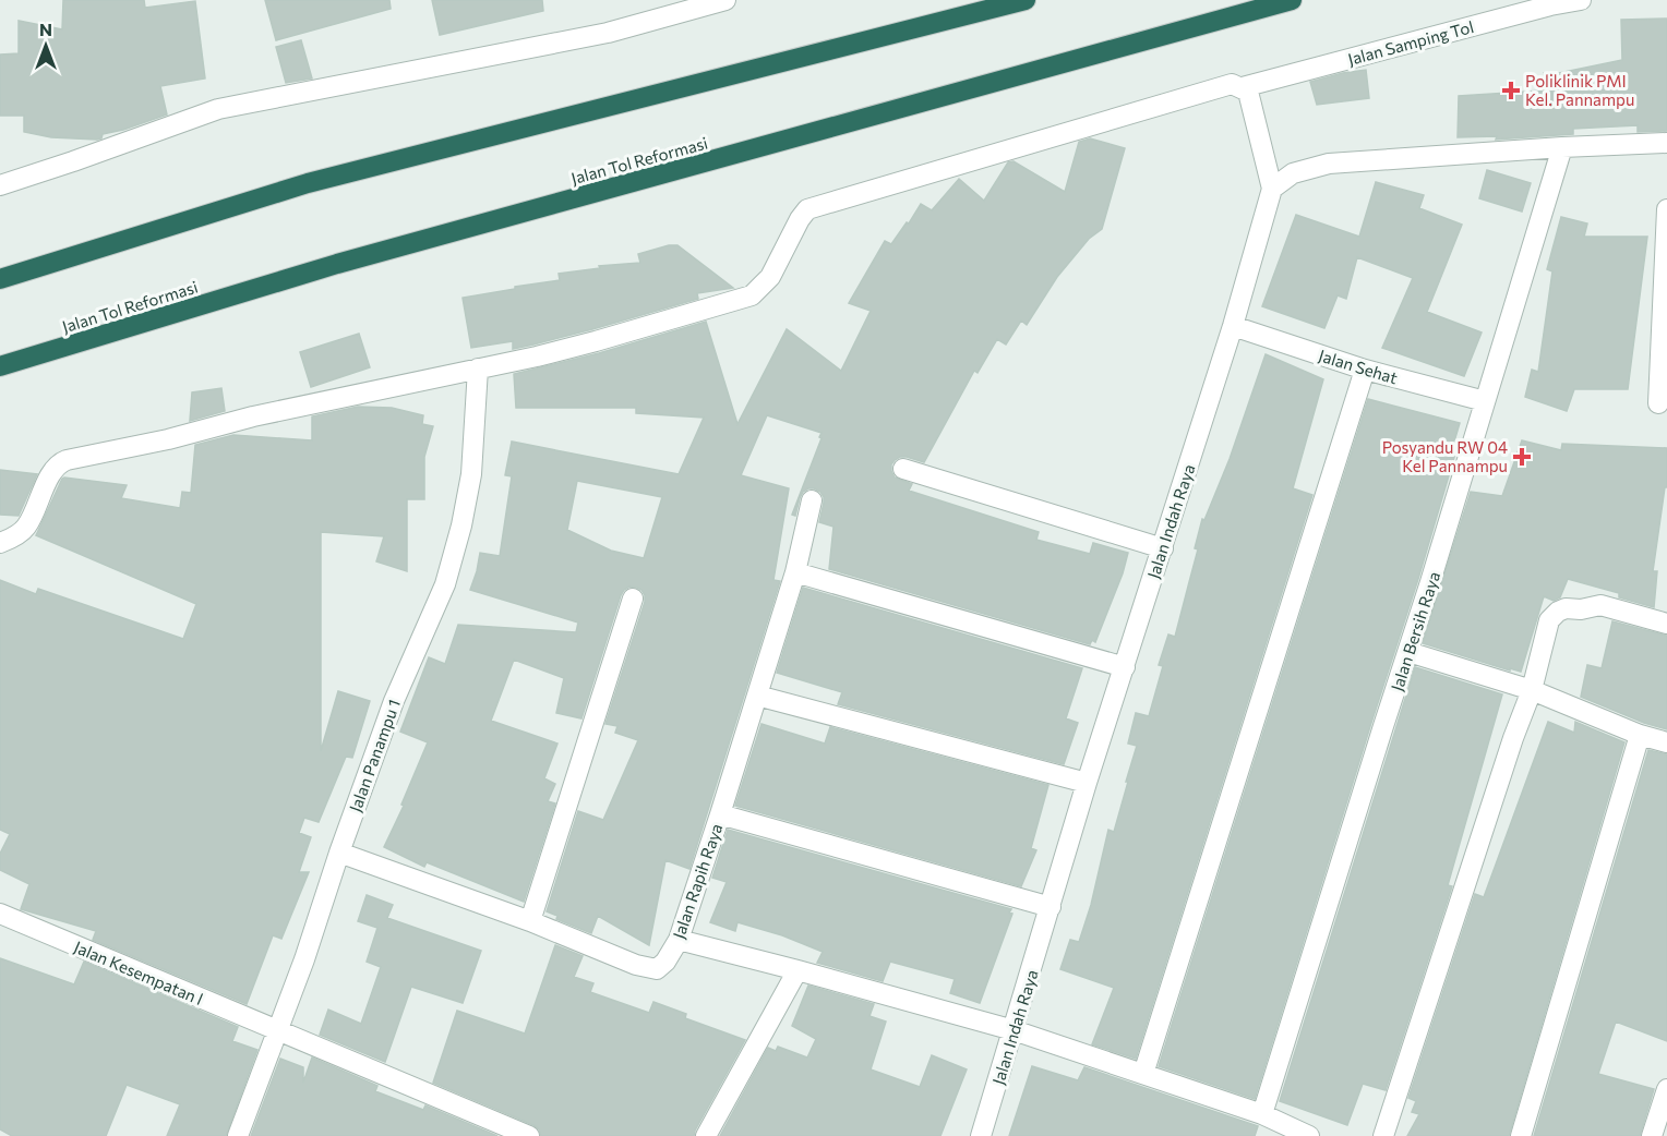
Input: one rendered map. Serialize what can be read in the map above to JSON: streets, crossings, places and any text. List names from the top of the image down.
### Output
{
  "streets": {
    "highway": ["Jalan Tol Reformasi"],
    "street": [
      "Jalan Samping Tol",
      "Jalan Sehat",
      "Jalan Indah Raya",
      "Jalan Bersih Raya",
      "Jalan Panampu 1",
      "Jalan Rapih Raya",
      "Jalan Kesempatan l"
    ]
  },
  "crossings": [
    ["Jalan Samping Tol", "Jalan Panampu 1"],
    ["Jalan Sehat", "Jalan Indah Raya"],
    ["Jalan Sehat", "Jalan Bersih Raya"],
    ["Jalan Panampu 1", "Jalan Rapih Raya"],
    ["Jalan Panampu 1", "Jalan Kesempatan l"]
  ],
  "places": {
    "health": ["Poliklinik PMI Kel. Pannampu", "Posyandu RW 04 Kel Pannampu"]
  },
  "north": "top"
}
